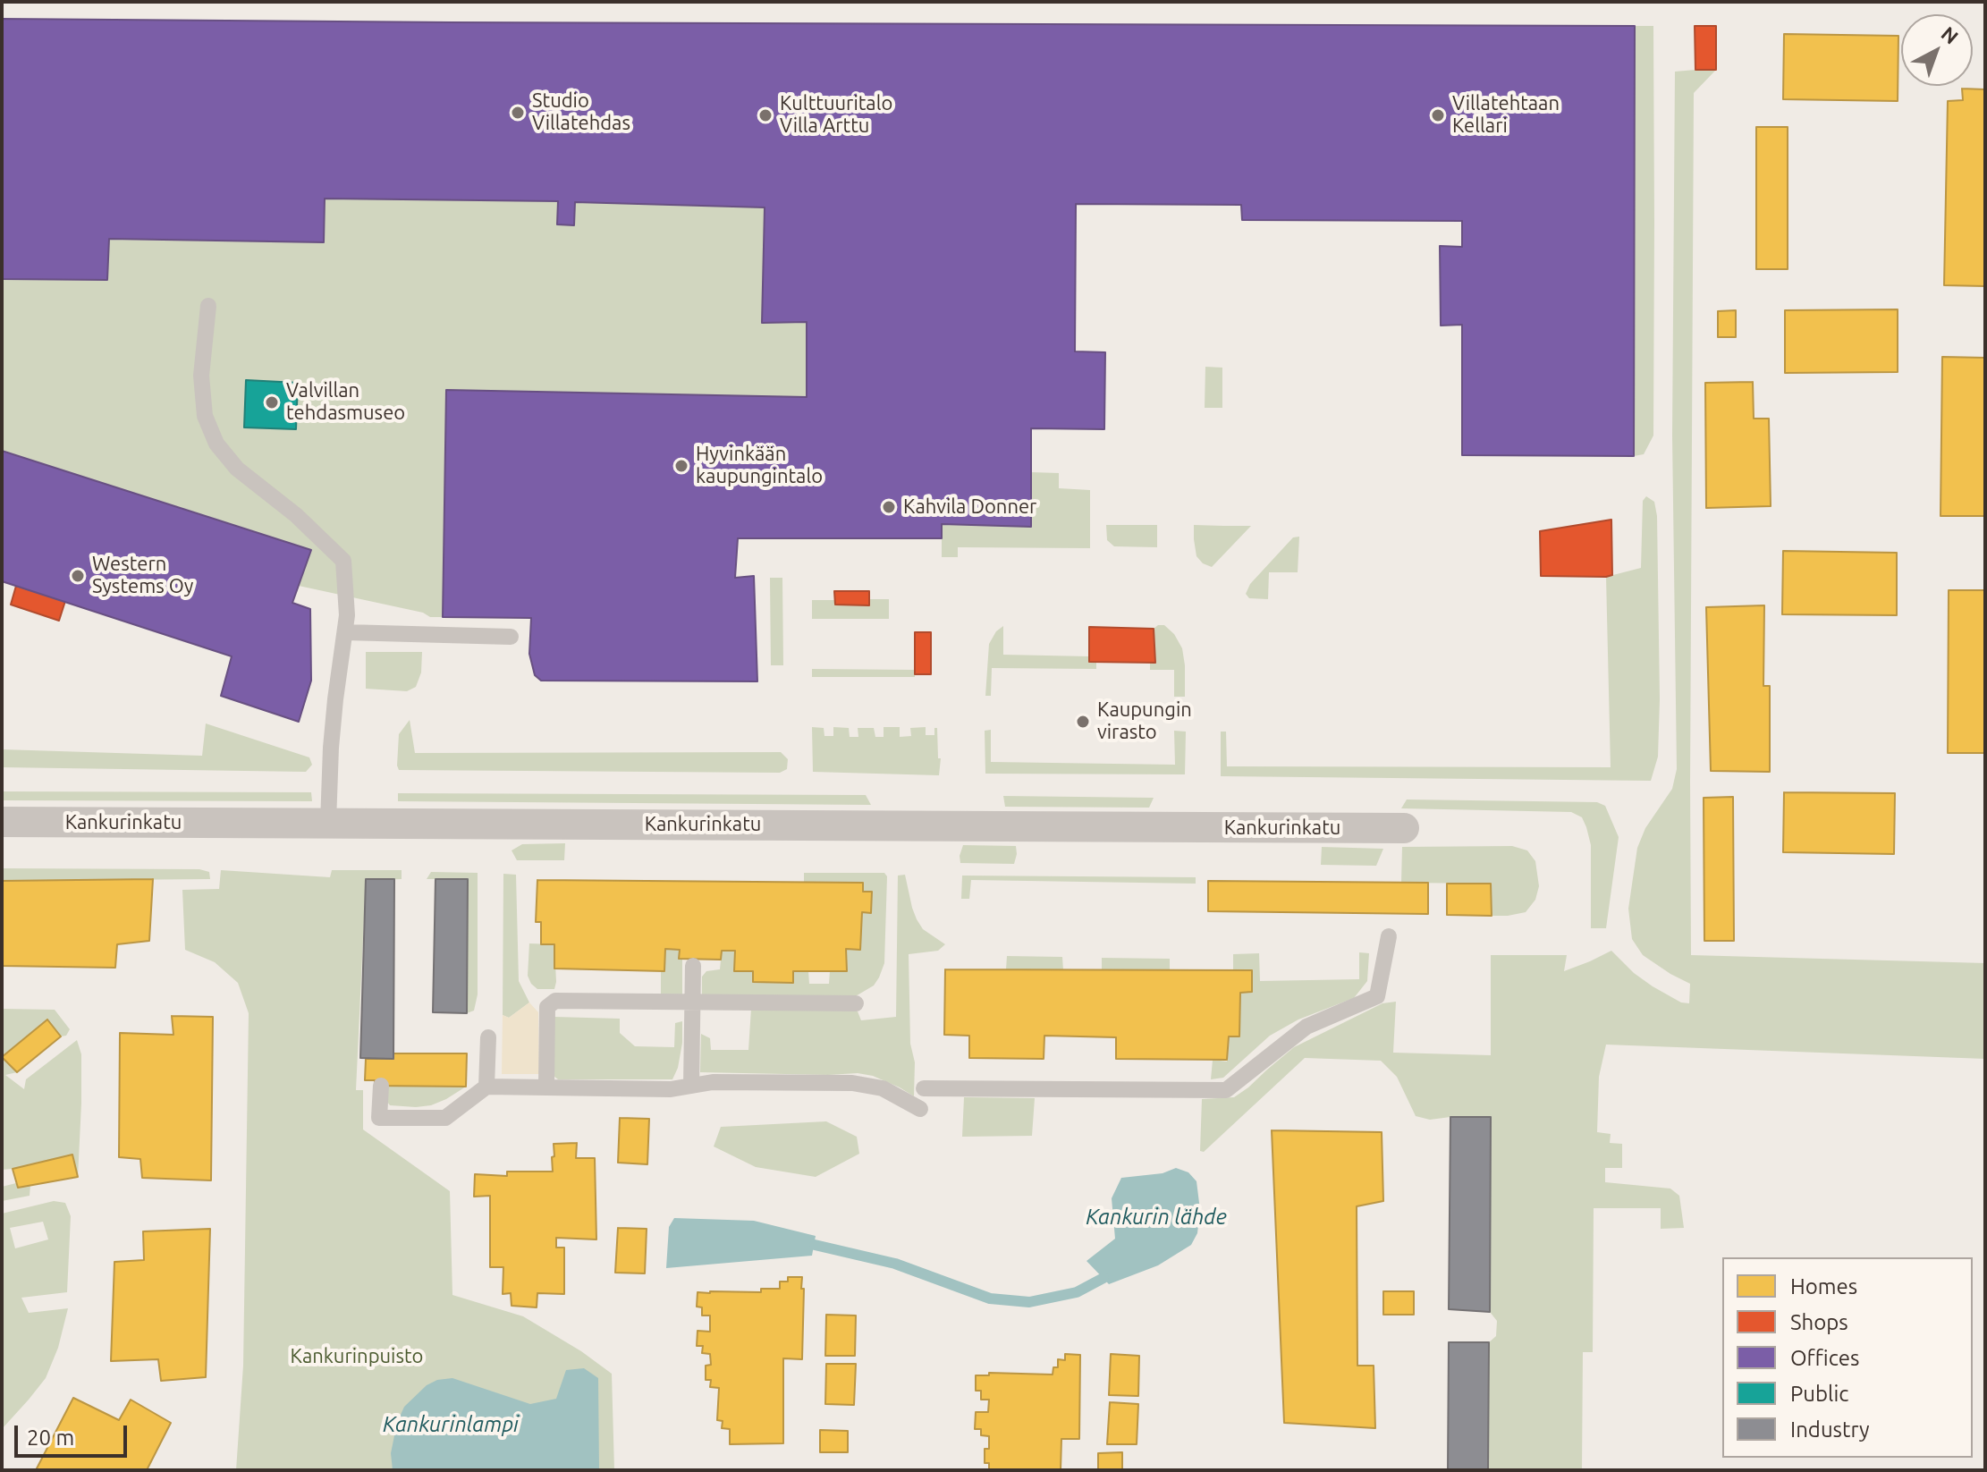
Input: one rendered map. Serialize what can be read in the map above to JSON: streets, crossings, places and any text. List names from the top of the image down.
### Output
{
  "streets": {
    "street": ["Kankurinkatu"]
  },
  "water": ["Kankurin lähde", "Kankurinlampi"],
  "parks": ["Kankurinpuisto"],
  "places": [
    "Studio Villatehdas",
    "Kulttuuritalo Villa Arttu",
    "Villatehtaan Kellari",
    "Valvillan tehdasmuseo",
    "Hyvinkään kaupungintalo",
    "Kahvila Donner",
    "Western Systems Oy",
    "Kaupungin virasto"
  ],
  "legend": [
    "Homes",
    "Shops",
    "Offices",
    "Public",
    "Industry"
  ],
  "scale_bar": "20 m",
  "north": "top right"
}
